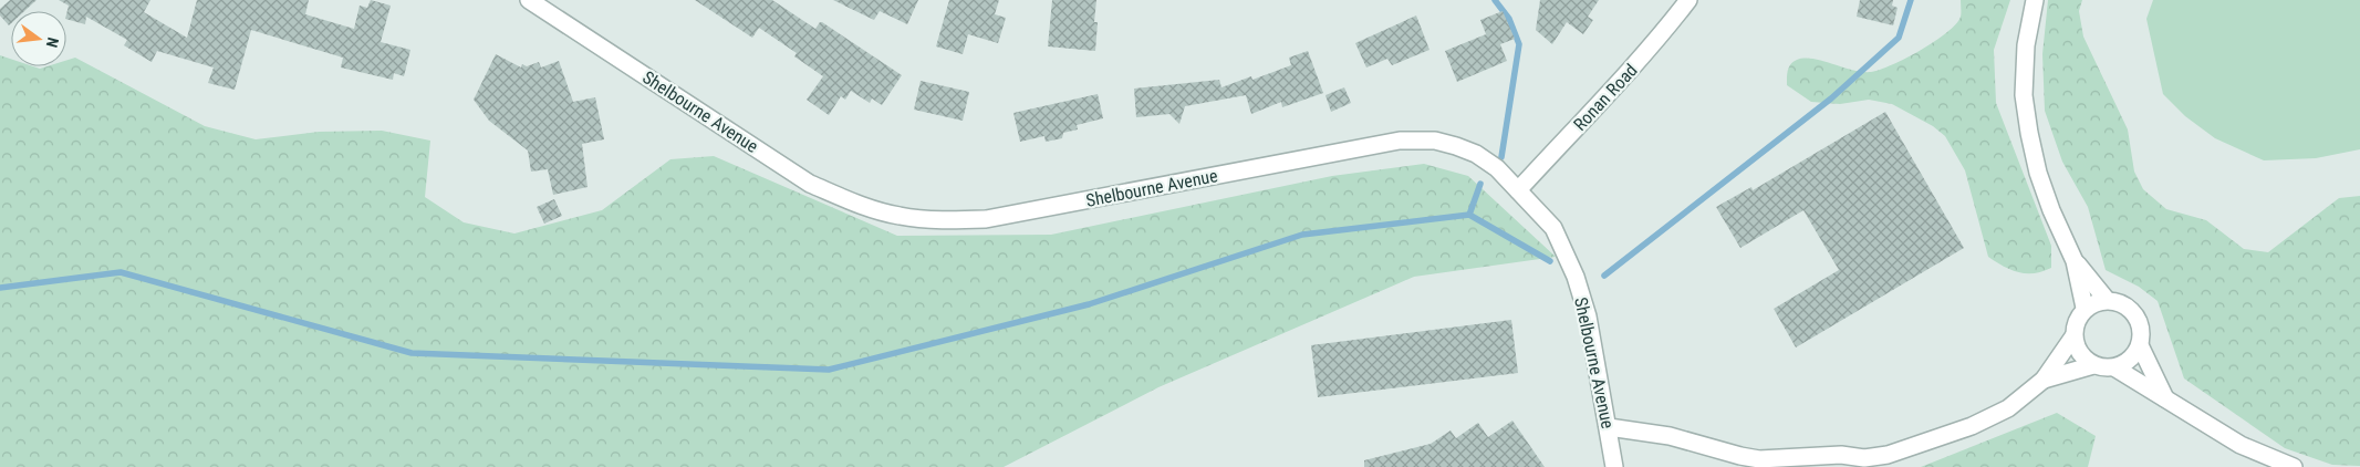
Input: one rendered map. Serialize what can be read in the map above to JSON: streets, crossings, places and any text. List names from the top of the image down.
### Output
{
  "streets": {
    "street": ["Ronan Road", "Shelbourne Avenue"]
  },
  "crossings": [
    ["Ronan Road", "Shelbourne Avenue"]
  ],
  "north": "right"
}
